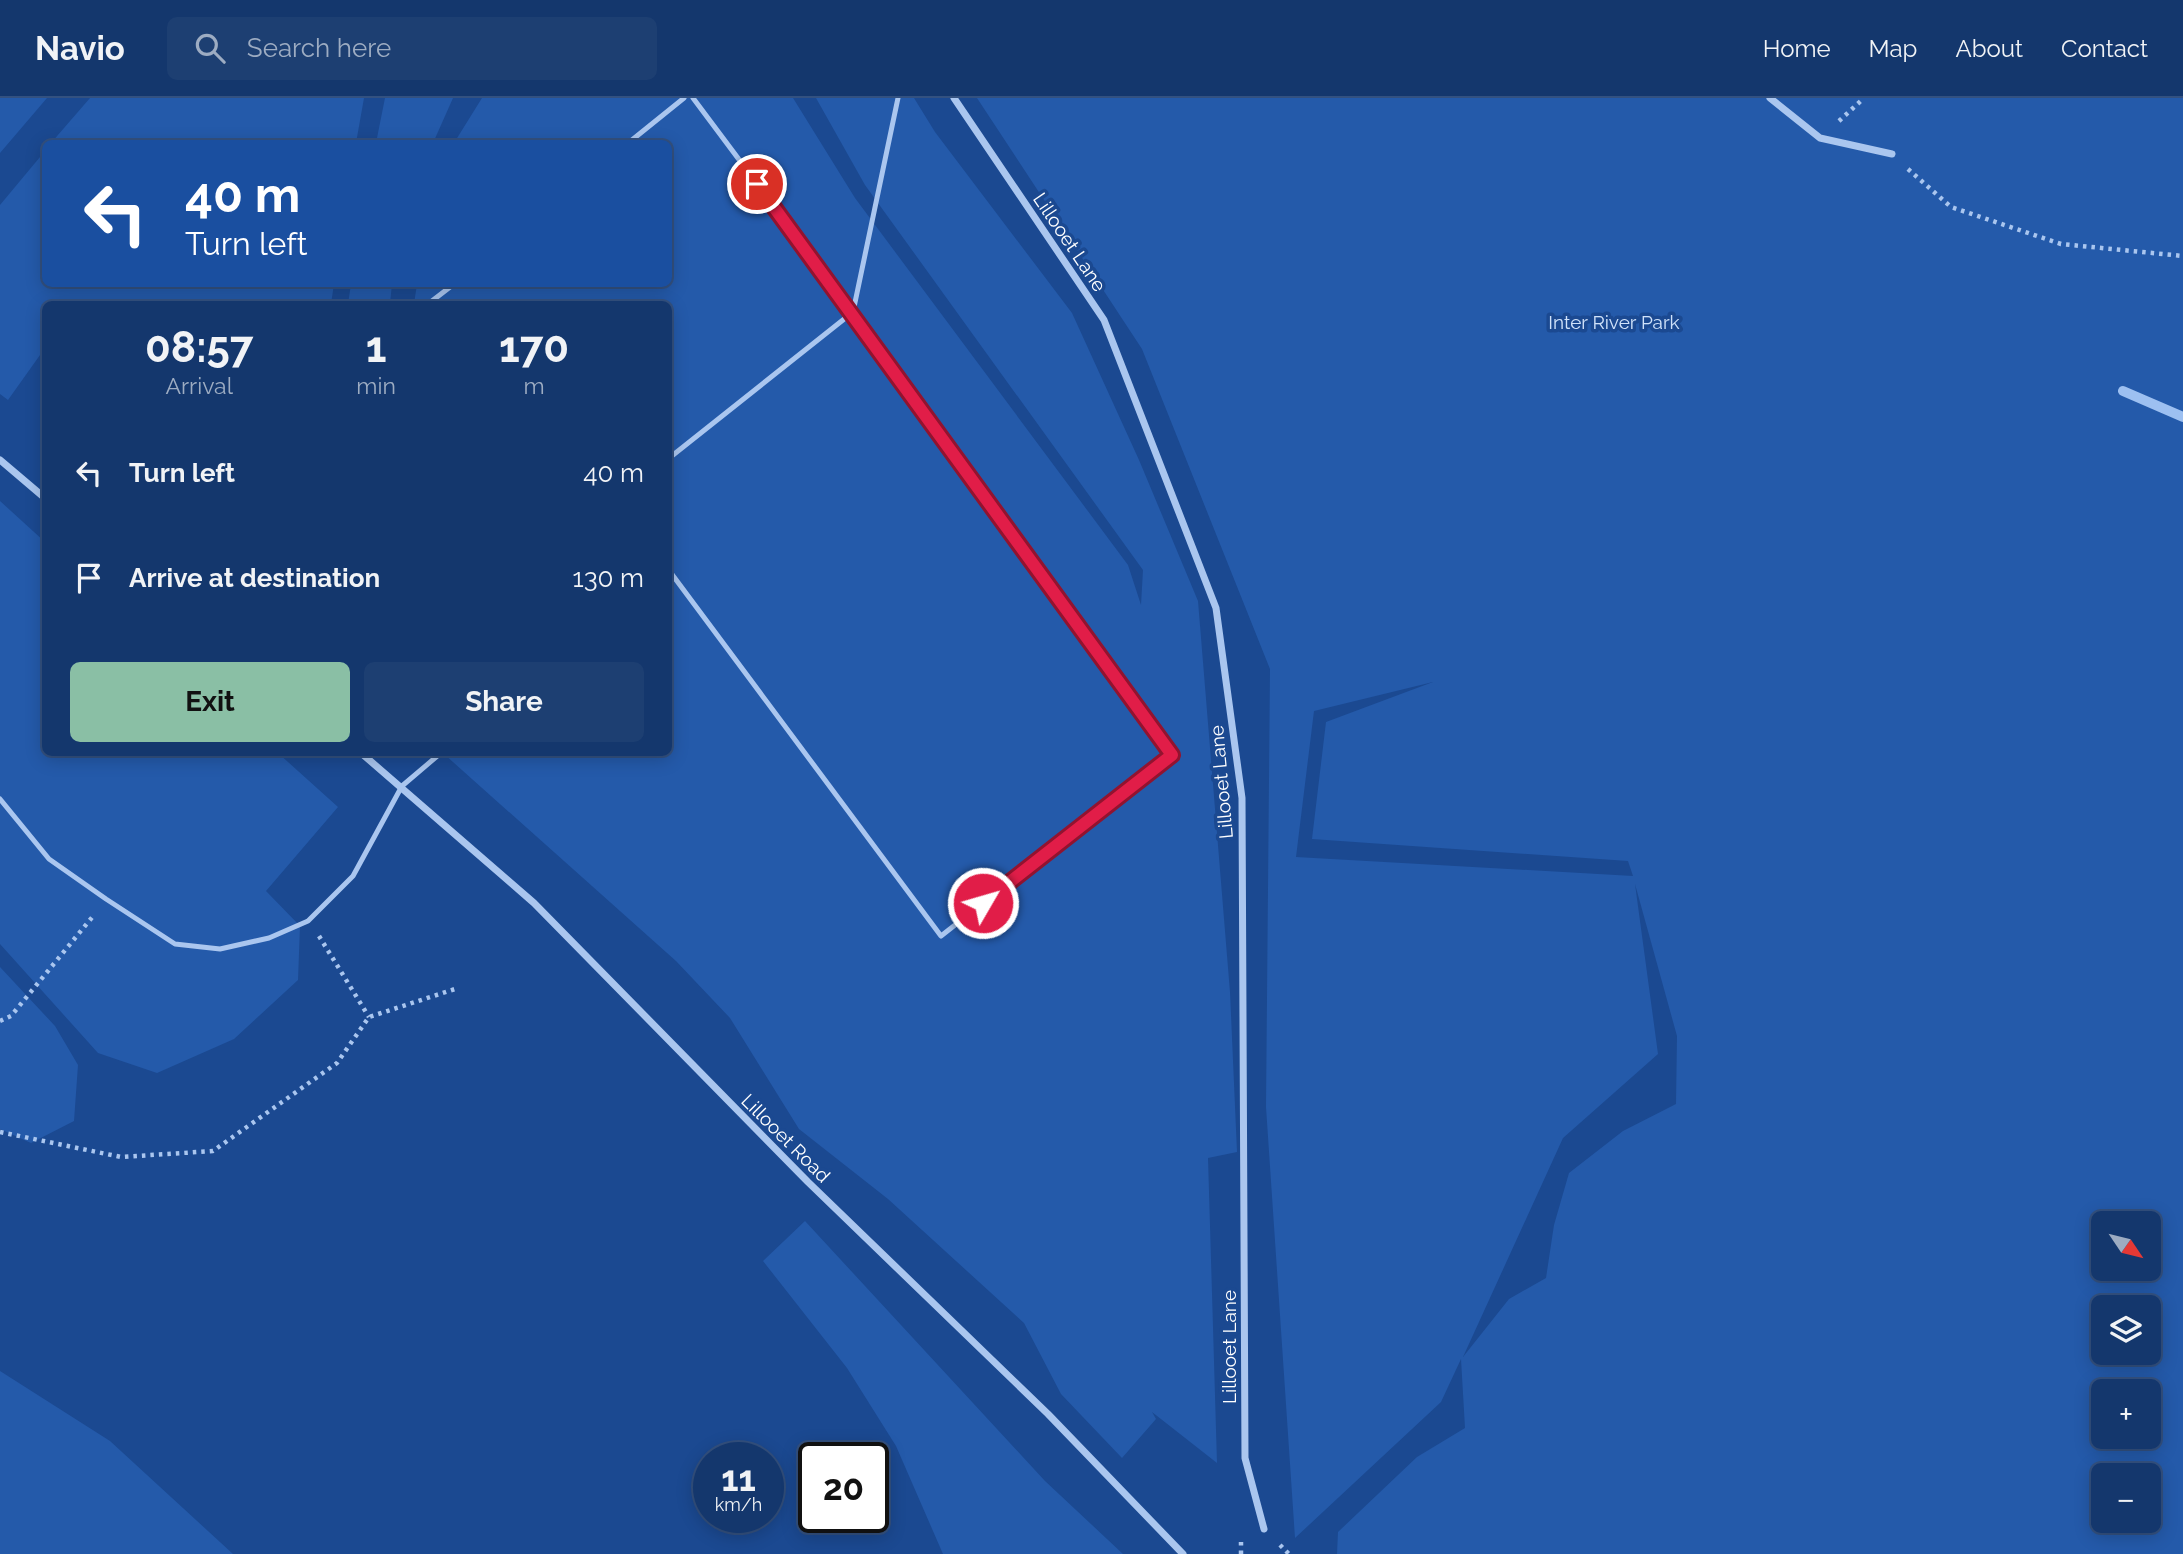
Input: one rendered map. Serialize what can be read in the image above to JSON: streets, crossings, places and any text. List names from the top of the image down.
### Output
{
  "streets": {
    "street": ["Lillooet Lane", "Lillooet Road"]
  },
  "parks": ["Inter River Park"],
  "north": "bottom right",
  "page": {
    "header": "Navio",
    "search": "Search here",
    "nav": [
      "Home",
      "Map",
      "About",
      "Contact"
    ],
    "turn": ["40 m", "Turn left"],
    "eta": [
      "08:57",
      "Arrival",
      "1",
      "min",
      "170",
      "m"
    ],
    "list": [
      {
        "name": "Turn left",
        "value": "40 m"
      },
      {
        "name": "Arrive at destination",
        "value": "130 m"
      }
    ],
    "buttons": ["Exit", "Share"],
    "map_buttons": ["+", "−"],
    "speed": "11 km/h",
    "limit": "20"
  }
}
